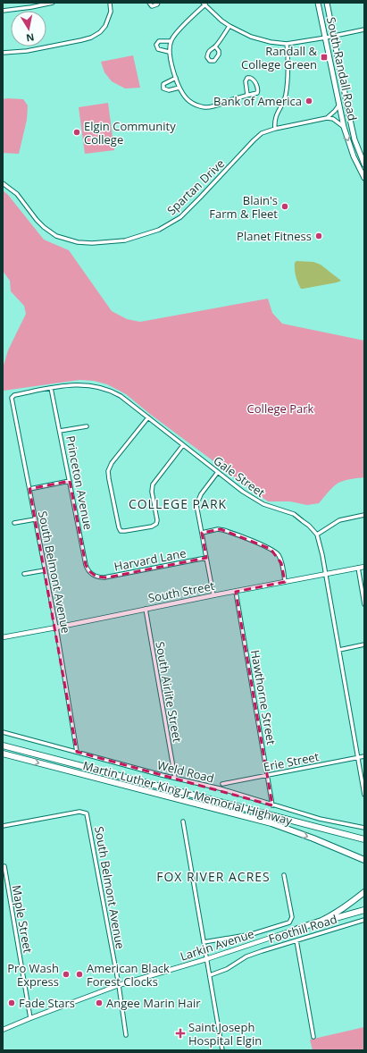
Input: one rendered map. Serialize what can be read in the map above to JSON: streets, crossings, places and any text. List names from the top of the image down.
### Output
{
  "streets": {
    "highway": ["Martin Luther King Jr Memorial Highway"],
    "main road": ["South Randall Road"],
    "street": [
      "Spartan Drive",
      "Gale Street",
      "Princeton Avenue",
      "Harvard Lane",
      "South Belmont Avenue",
      "South Street",
      "South Airlite Street",
      "Hawthorne Street",
      "Erie Street",
      "Weld Road",
      "Maple Street",
      "Foothill Road",
      "Larkin Avenue"
    ]
  },
  "crossings": [
    ["Gale Street", "Princeton Avenue"],
    ["Gale Street", "South Belmont Avenue"],
    ["Gale Street", "South Street"],
    ["Gale Street", "Erie Street"],
    ["Princeton Avenue", "Harvard Lane"],
    ["South Belmont Avenue", "South Street"],
    ["South Belmont Avenue", "Weld Road"],
    ["South Belmont Avenue", "Larkin Avenue"],
    ["South Street", "South Airlite Street"],
    ["South Street", "Hawthorne Street"],
    ["South Airlite Street", "Weld Road"],
    ["Hawthorne Street", "Erie Street"],
    ["Hawthorne Street", "Weld Road"],
    ["Maple Street", "Larkin Avenue"]
  ],
  "districts": ["COLLEGE PARK", "FOX RIVER ACRES"],
  "parks": ["College Park"],
  "places": {
    "transit": ["Randall & College Green"],
    "other": [
      "Bank of America",
      "Elgin Community College",
      "Blain's Farm & Fleet",
      "Planet Fitness",
      "Pro Wash Express",
      "American Black Forest Clocks",
      "Fade Stars",
      "Angee Marin Hair"
    ],
    "health": ["Saint Joseph Hospital Elgin"]
  },
  "north": "bottom"
}
